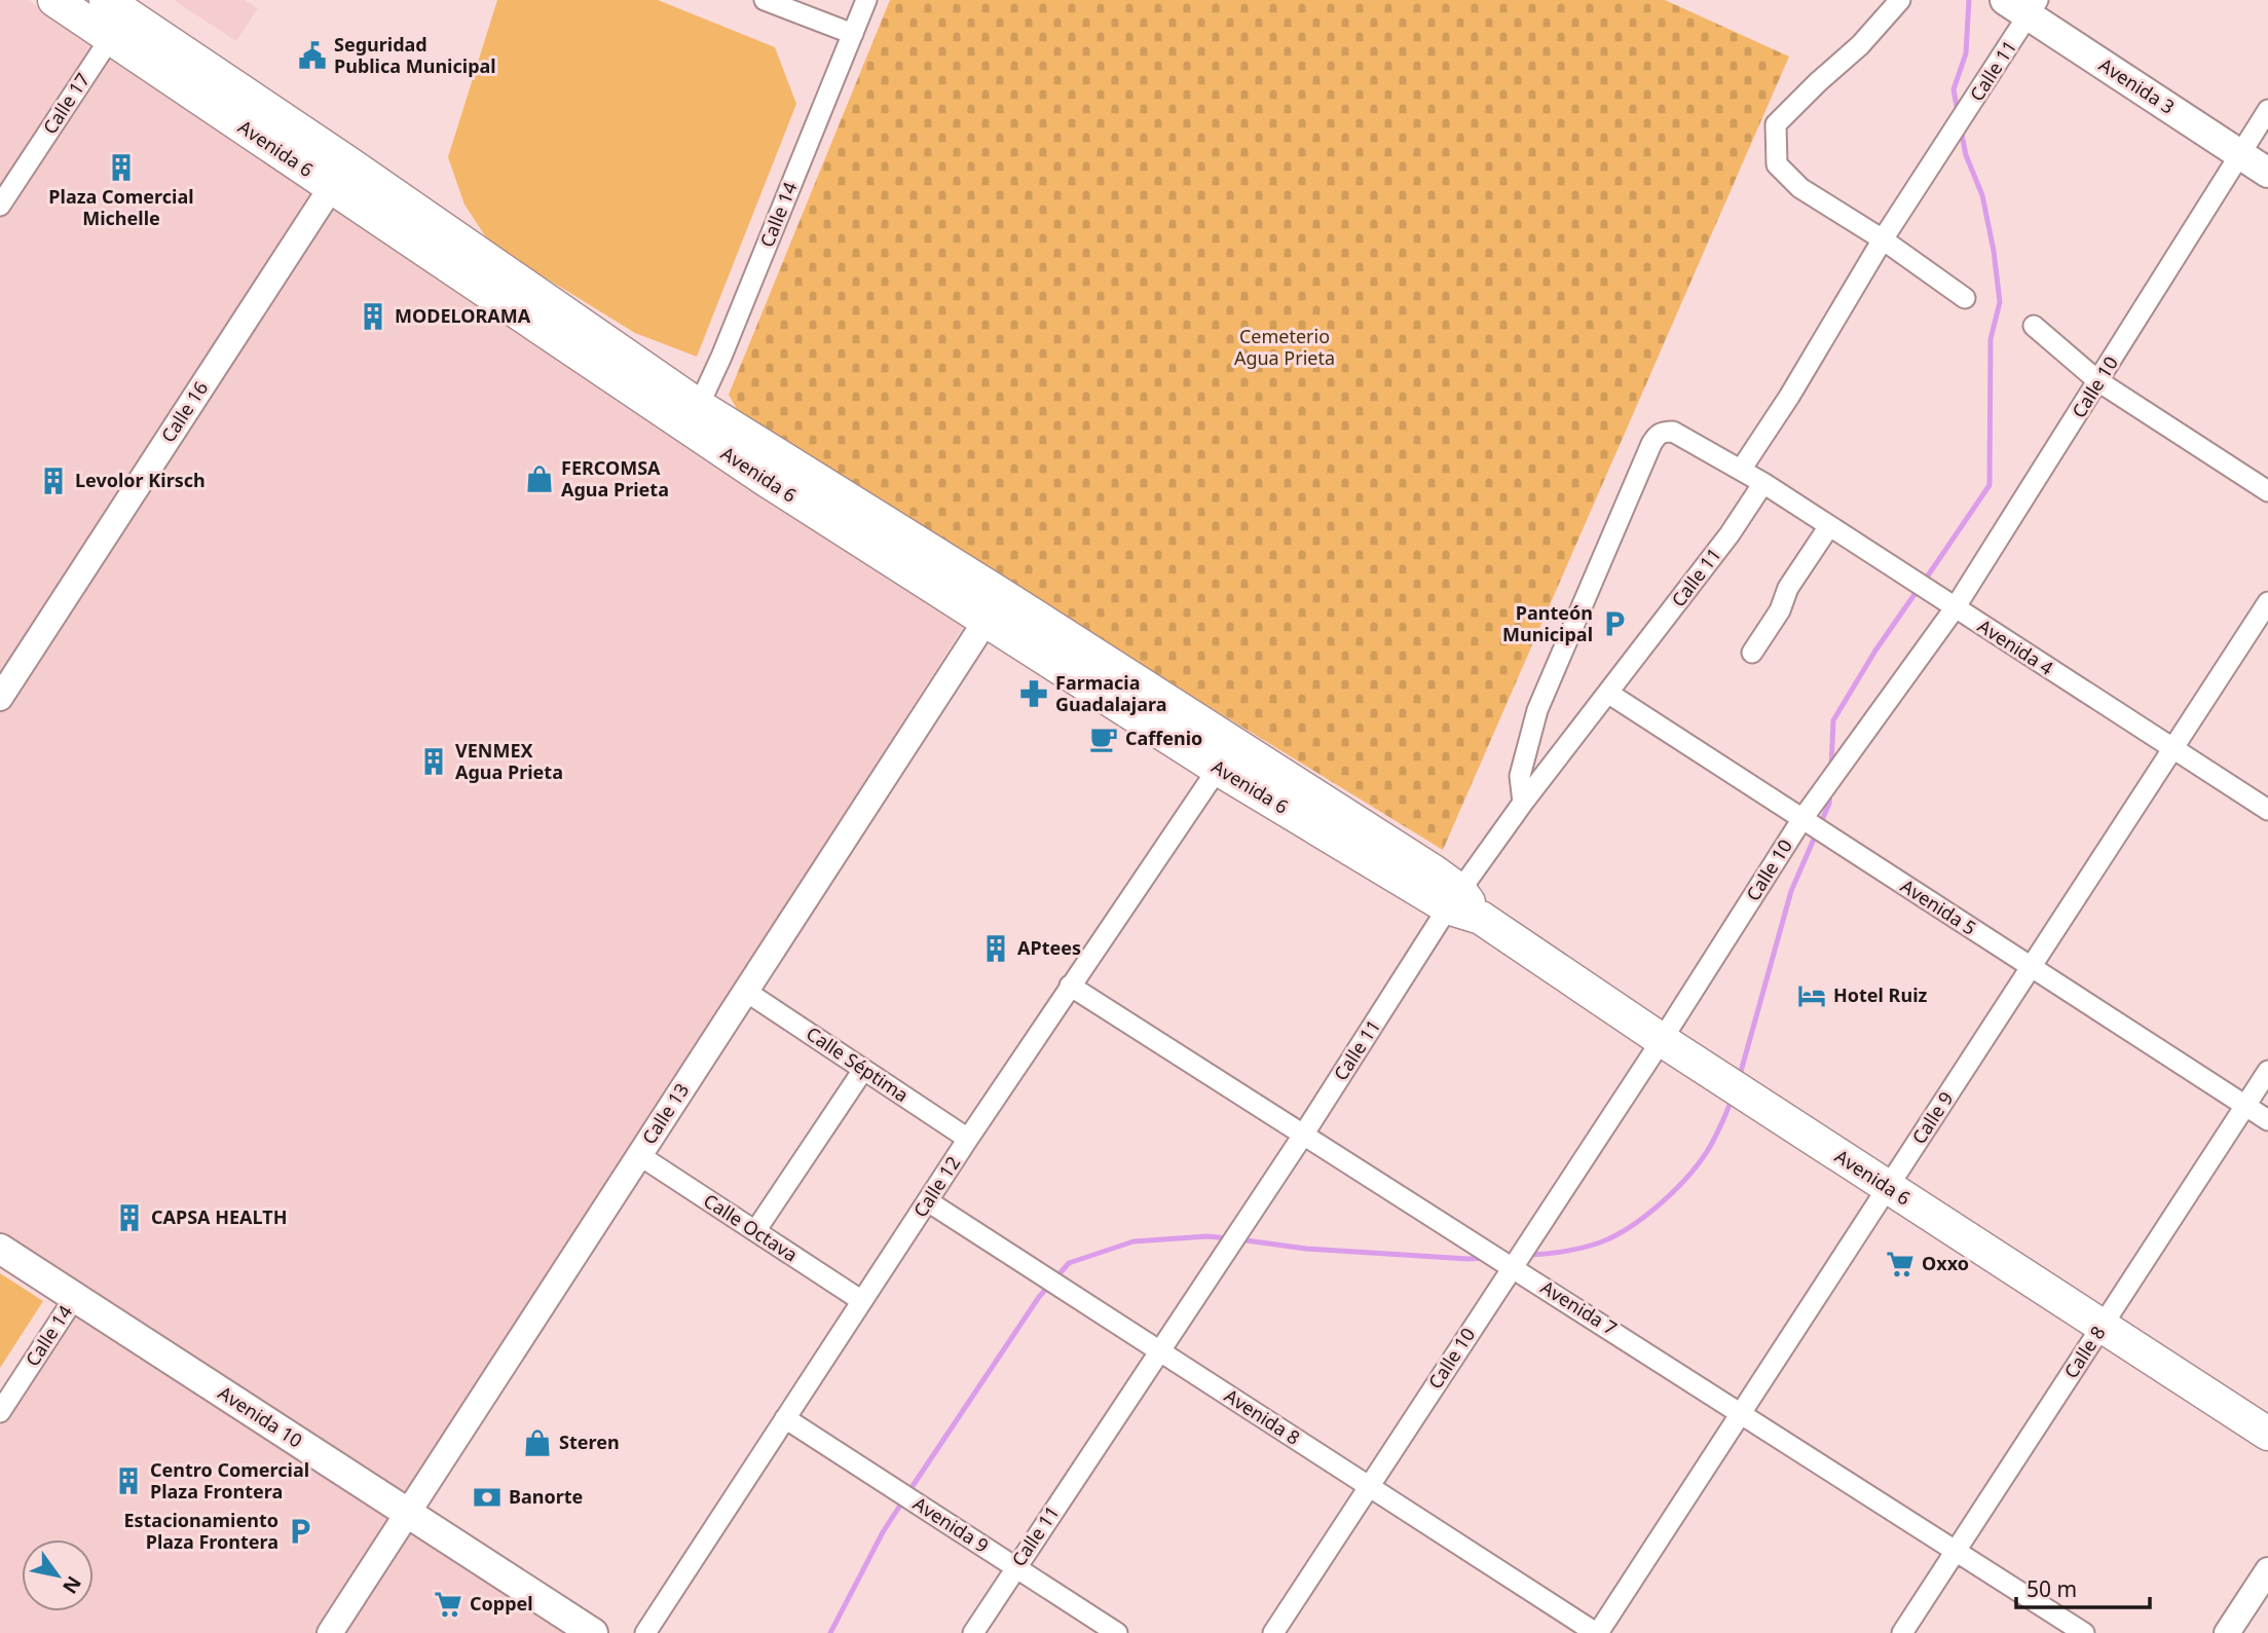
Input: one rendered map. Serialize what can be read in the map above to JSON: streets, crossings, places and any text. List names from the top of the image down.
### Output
{
  "streets": {
    "main road": ["Avenida 3", "Avenida 6", "Avenida 10"],
    "street": [
      "Calle 11",
      "Calle 17",
      "Calle 14",
      "Calle 10",
      "Calle 16",
      "Avenida 4",
      "Avenida 5",
      "Calle Séptima",
      "Calle 13",
      "Calle 9",
      "Calle 12",
      "Calle Octava",
      "Avenida 7",
      "Calle 8",
      "Avenida 8",
      "Avenida 9"
    ]
  },
  "crossings": [
    ["Calle 11", "Avenida 3"],
    ["Calle 11", "Avenida 6"],
    ["Calle 11", "Avenida 4"],
    ["Calle 11", "Avenida 5"],
    ["Calle 11", "Avenida 7"],
    ["Calle 11", "Avenida 8"],
    ["Calle 11", "Avenida 9"],
    ["Avenida 3", "Calle 10"],
    ["Calle 17", "Avenida 6"],
    ["Avenida 6", "Calle 14"],
    ["Avenida 6", "Calle 10"],
    ["Avenida 6", "Calle 16"],
    ["Avenida 6", "Calle 13"],
    ["Avenida 6", "Calle 9"],
    ["Avenida 6", "Calle 12"],
    ["Avenida 6", "Calle 8"],
    ["Calle 14", "Avenida 10"],
    ["Calle 10", "Avenida 4"],
    ["Calle 10", "Avenida 5"],
    ["Calle 10", "Avenida 7"],
    ["Calle 10", "Avenida 8"],
    ["Avenida 4", "Calle 9"],
    ["Avenida 5", "Calle 9"],
    ["Avenida 5", "Calle 8"],
    ["Calle Séptima", "Calle 13"],
    ["Calle Séptima", "Calle 12"],
    ["Calle 13", "Calle Octava"],
    ["Calle 13", "Avenida 10"],
    ["Calle 9", "Avenida 7"],
    ["Calle 9", "Avenida 8"],
    ["Calle 12", "Calle Octava"],
    ["Calle 12", "Avenida 7"],
    ["Calle 12", "Avenida 8"],
    ["Calle 12", "Avenida 9"],
    ["Avenida 7", "Calle 8"]
  ],
  "parks": ["Cemeterio Agua Prieta"],
  "places": {
    "public building": ["Seguridad Publica Municipal"],
    "building": [
      "Plaza Comercial Michelle",
      "MODELORAMA",
      "Levolor Kirsch",
      "VENMEX Agua Prieta",
      "APtees",
      "CAPSA HEALTH",
      "Centro Comercial Plaza Frontera"
    ],
    "shop": ["FERCOMSA Agua Prieta", "Steren"],
    "parking": ["Panteón Municipal", "Estacionamiento Plaza Frontera"],
    "pharmacy": ["Farmacia Guadalajara"],
    "cafe": ["Caffenio"],
    "hotel": ["Hotel Ruiz"],
    "supermarket": ["Oxxo", "Coppel"],
    "bank": ["Banorte"]
  },
  "scale_bar": "50 m",
  "north": "bottom right"
}
